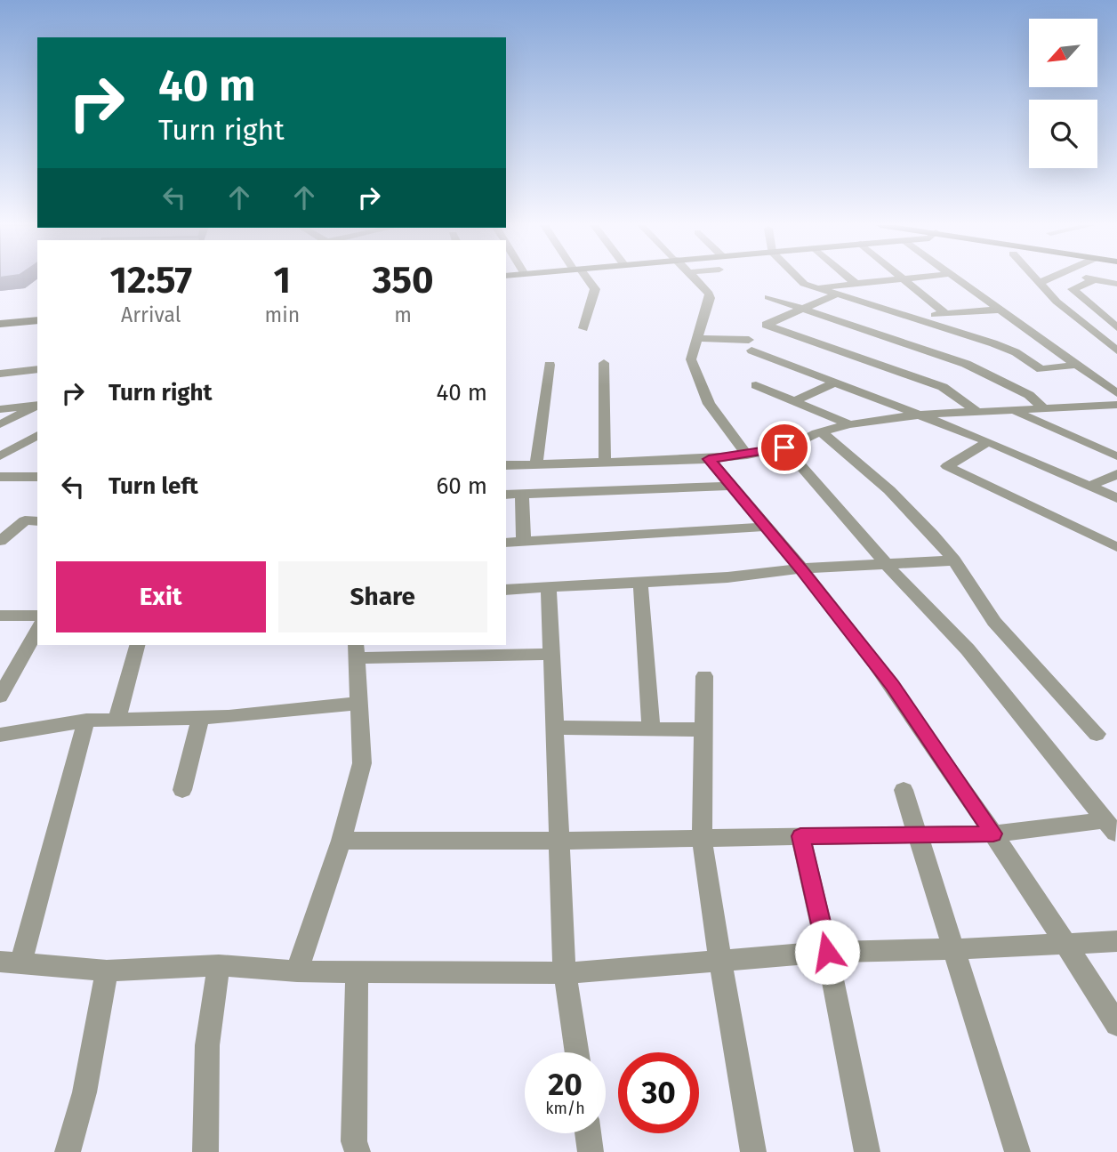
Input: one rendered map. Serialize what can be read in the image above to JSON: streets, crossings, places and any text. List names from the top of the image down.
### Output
{
  "north": "bottom left",
  "page": {
    "turn": ["40 m", "Turn right"],
    "eta": [
      "12:57",
      "Arrival",
      "1",
      "min",
      "350",
      "m"
    ],
    "list": [
      {
        "name": "Turn right",
        "value": "40 m"
      },
      {
        "name": "Turn left",
        "value": "60 m"
      }
    ],
    "buttons": ["Exit", "Share"],
    "speed": "20 km/h",
    "limit": "30"
  }
}
